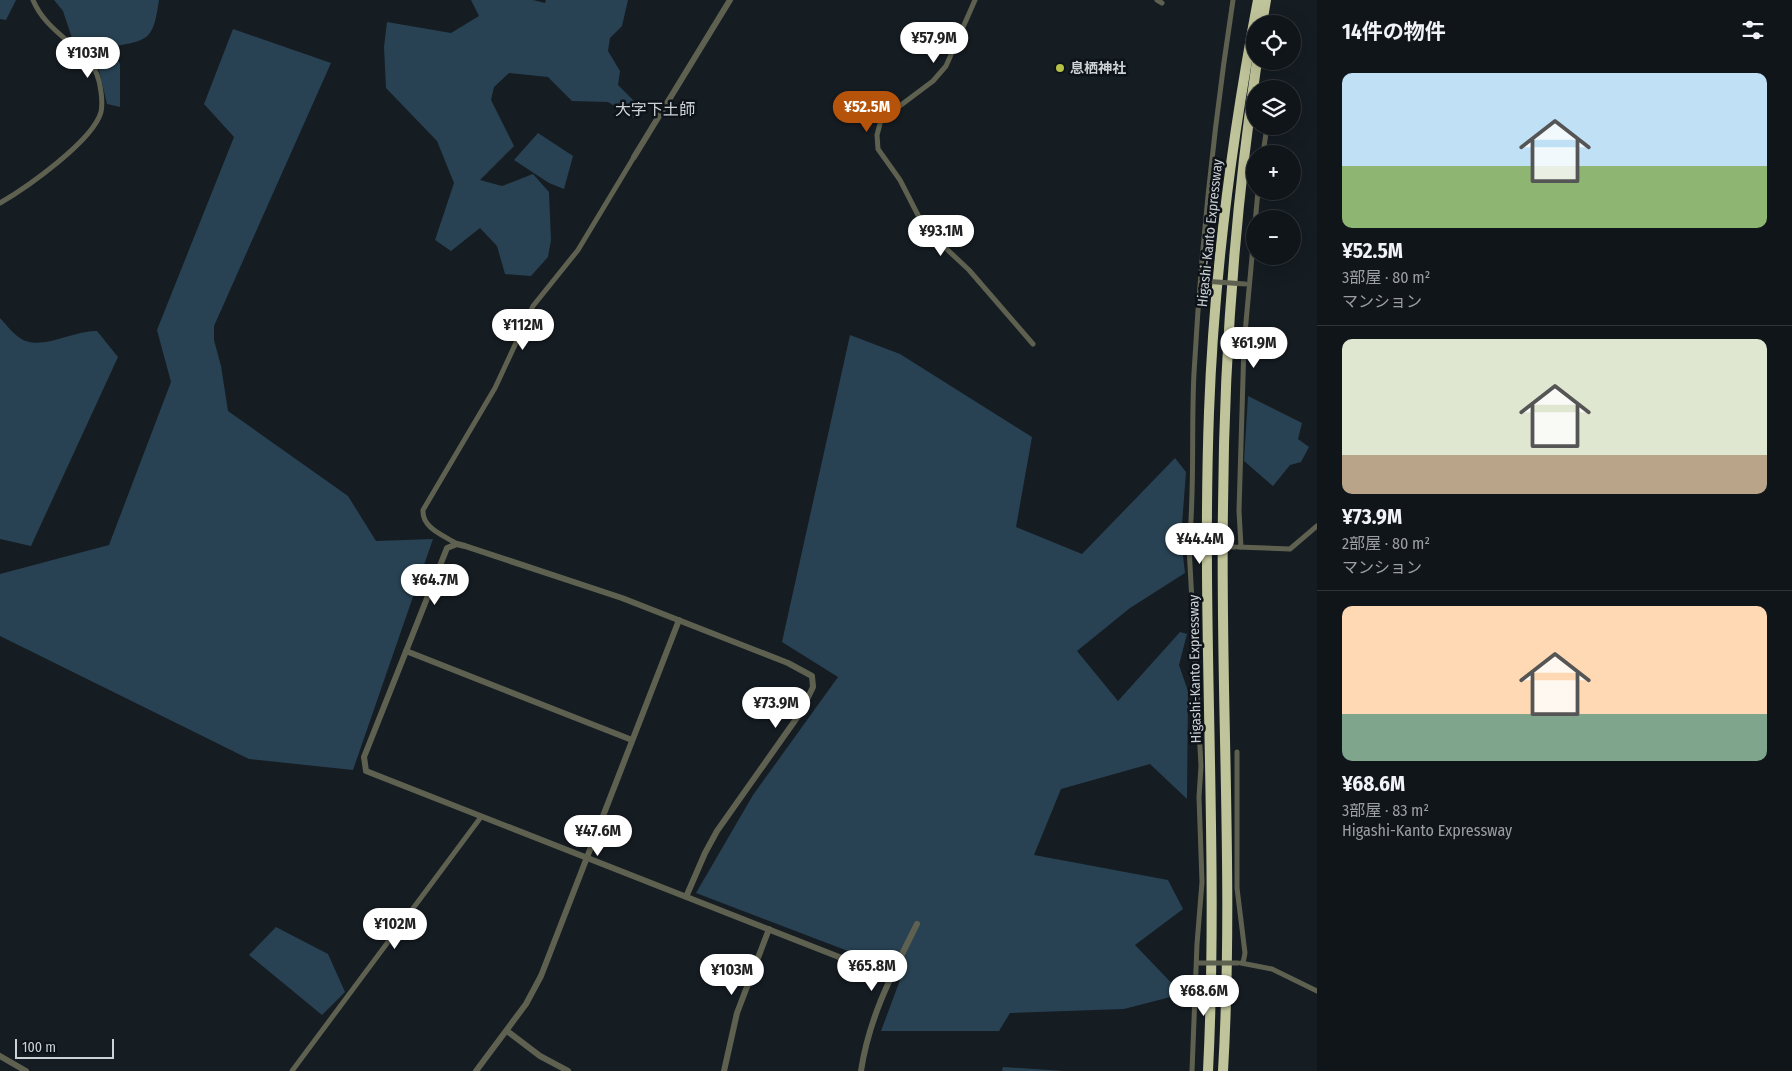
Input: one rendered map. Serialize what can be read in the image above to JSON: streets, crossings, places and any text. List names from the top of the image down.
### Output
{
  "streets": {
    "highway": ["Higashi-Kanto Expressway"]
  },
  "districts": ["大字下土師"],
  "places": ["息栖神社"],
  "scale_bar": "100 m",
  "page": {
    "heading": "14件の物件",
    "map_buttons": ["+", "−"],
    "price": [
      "¥57.9M",
      "¥103M",
      "¥52.5M",
      "¥93.1M",
      "¥112M",
      "¥61.9M",
      "¥44.4M",
      "¥64.7M",
      "¥73.9M",
      "¥47.6M",
      "¥102M",
      "¥65.8M",
      "¥103M",
      "¥68.6M"
    ],
    "list": [
      {
        "name": "¥52.5M",
        "note": "3部屋 · 80 m² · マンション"
      },
      {
        "name": "¥73.9M",
        "note": "2部屋 · 80 m² · マンション"
      },
      {
        "name": "¥68.6M",
        "note": "3部屋 · 83 m² · Higashi-Kanto Expressway"
      }
    ],
    "scale": "100 m"
  }
}
